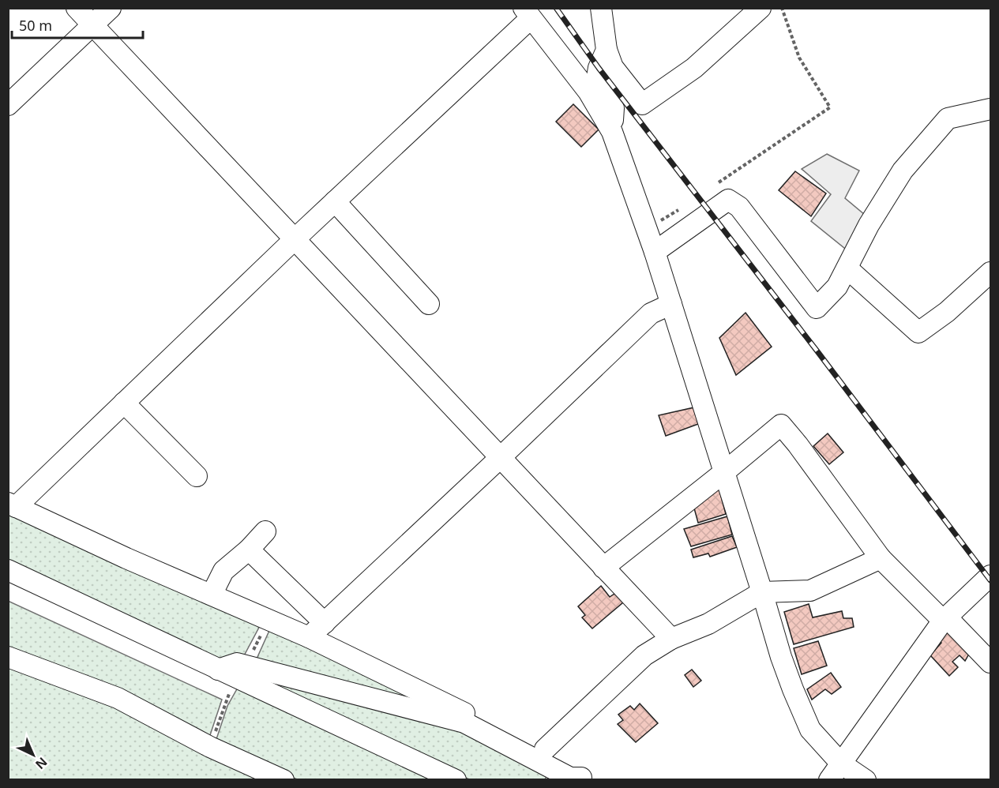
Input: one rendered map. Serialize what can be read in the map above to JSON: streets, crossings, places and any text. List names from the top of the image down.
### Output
{
  "scale_bar": "50 m",
  "north": "bottom right"
}
